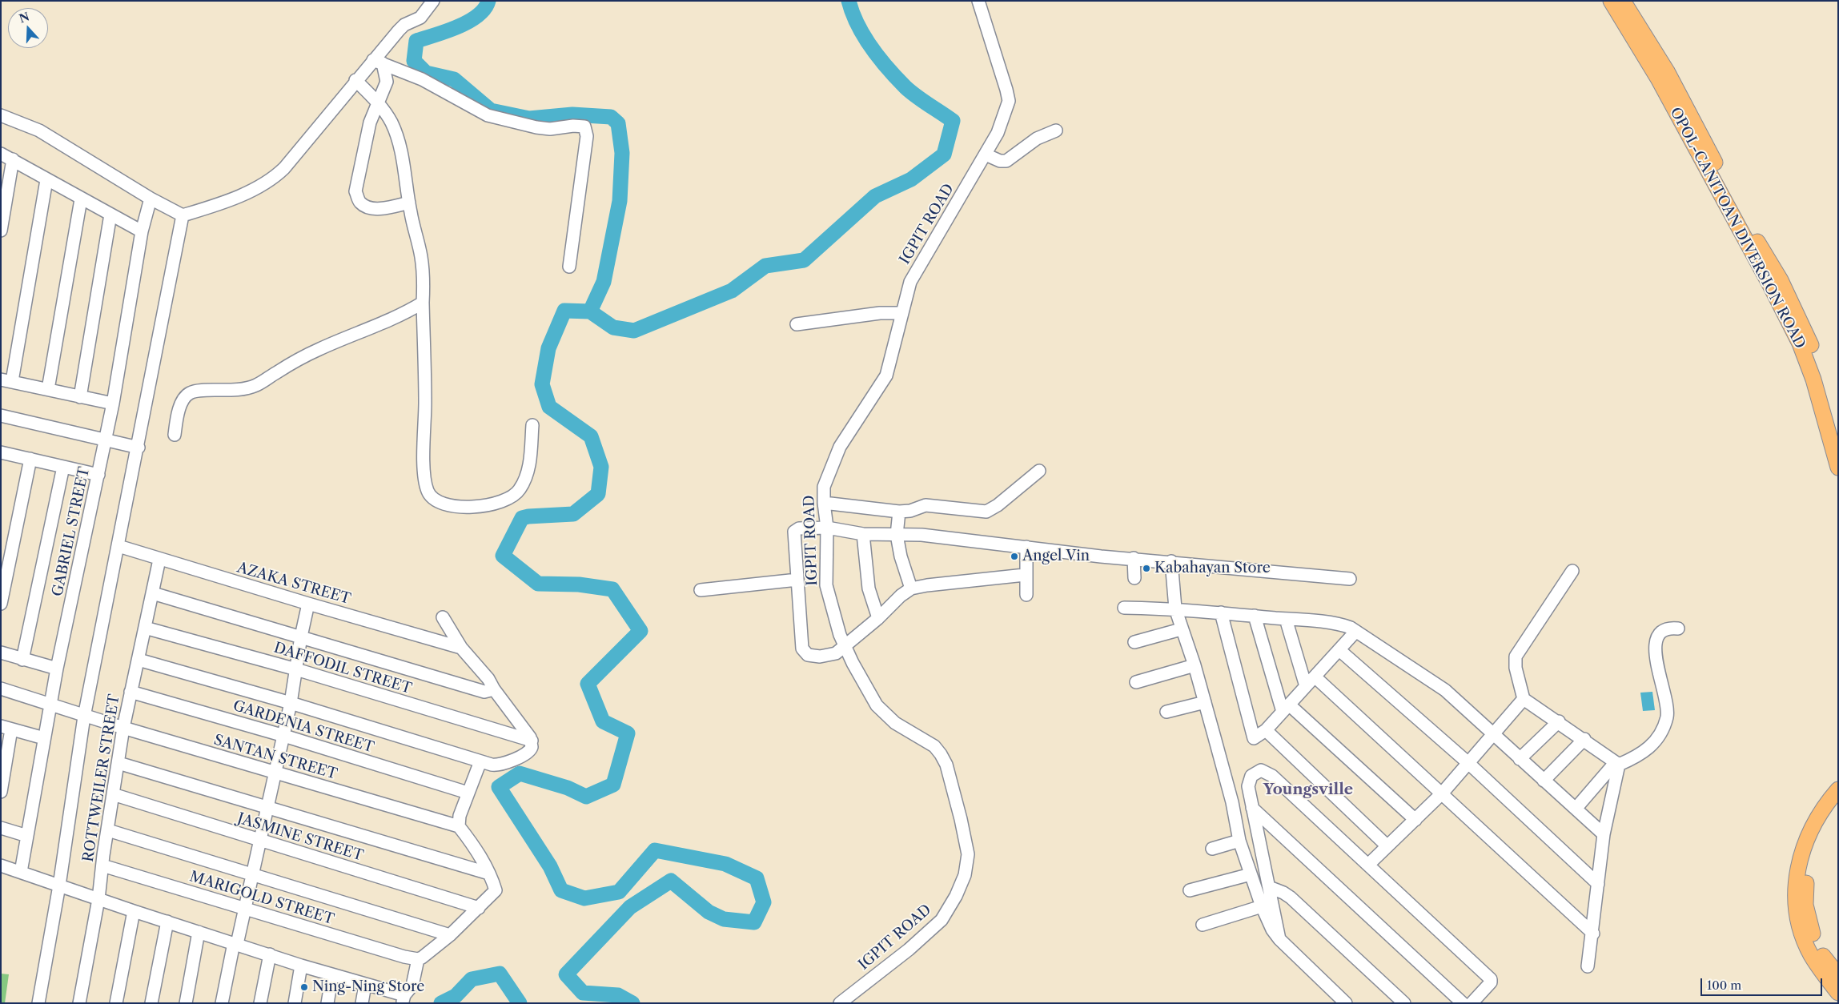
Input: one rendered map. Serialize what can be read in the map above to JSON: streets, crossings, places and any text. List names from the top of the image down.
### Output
{
  "streets": {
    "main road": ["OPOL-CANITOAN DIVERSION ROAD"],
    "street": [
      "IGPIT ROAD",
      "GABRIEL STREET",
      "AZAKA STREET",
      "DAFFODIL STREET",
      "GARDENIA STREET",
      "SANTAN STREET",
      "ROTTWEILER STREET",
      "JASMINE STREET",
      "MARIGOLD STREET"
    ]
  },
  "crossings": [
    ["GABRIEL STREET", "SANTAN STREET"],
    ["AZAKA STREET", "ROTTWEILER STREET"],
    ["DAFFODIL STREET", "ROTTWEILER STREET"],
    ["GARDENIA STREET", "ROTTWEILER STREET"],
    ["SANTAN STREET", "ROTTWEILER STREET"],
    ["ROTTWEILER STREET", "JASMINE STREET"],
    ["ROTTWEILER STREET", "MARIGOLD STREET"]
  ],
  "districts": ["Youngsville"],
  "places": ["Angel Vin", "Kabahayan Store", "Ning-Ning Store"],
  "scale_bar": "100 m",
  "north": "top"
}
